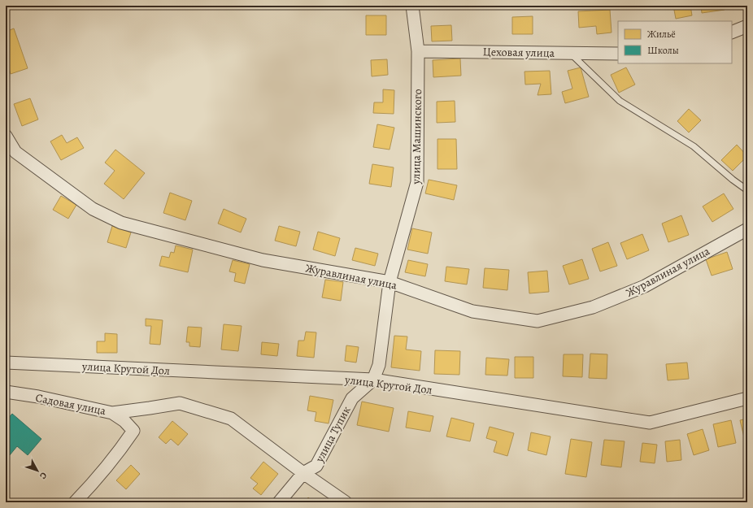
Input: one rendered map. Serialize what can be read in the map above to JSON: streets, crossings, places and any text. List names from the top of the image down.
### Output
{
  "streets": {
    "street": [
      "Цеховая улица",
      "улица Машинского",
      "Журавлиная улица",
      "улица Крутой Дол",
      "Садовая улица",
      "улица Тупик"
    ]
  },
  "crossings": [
    ["Цеховая улица", "улица Машинского"],
    ["улица Машинского", "Журавлиная улица"],
    ["улица Машинского", "улица Крутой Дол"],
    ["улица Машинского", "улица Тупик"],
    ["улица Крутой Дол", "улица Тупик"]
  ],
  "legend": ["Жильё", "Школы"],
  "north": "bottom right"
}
